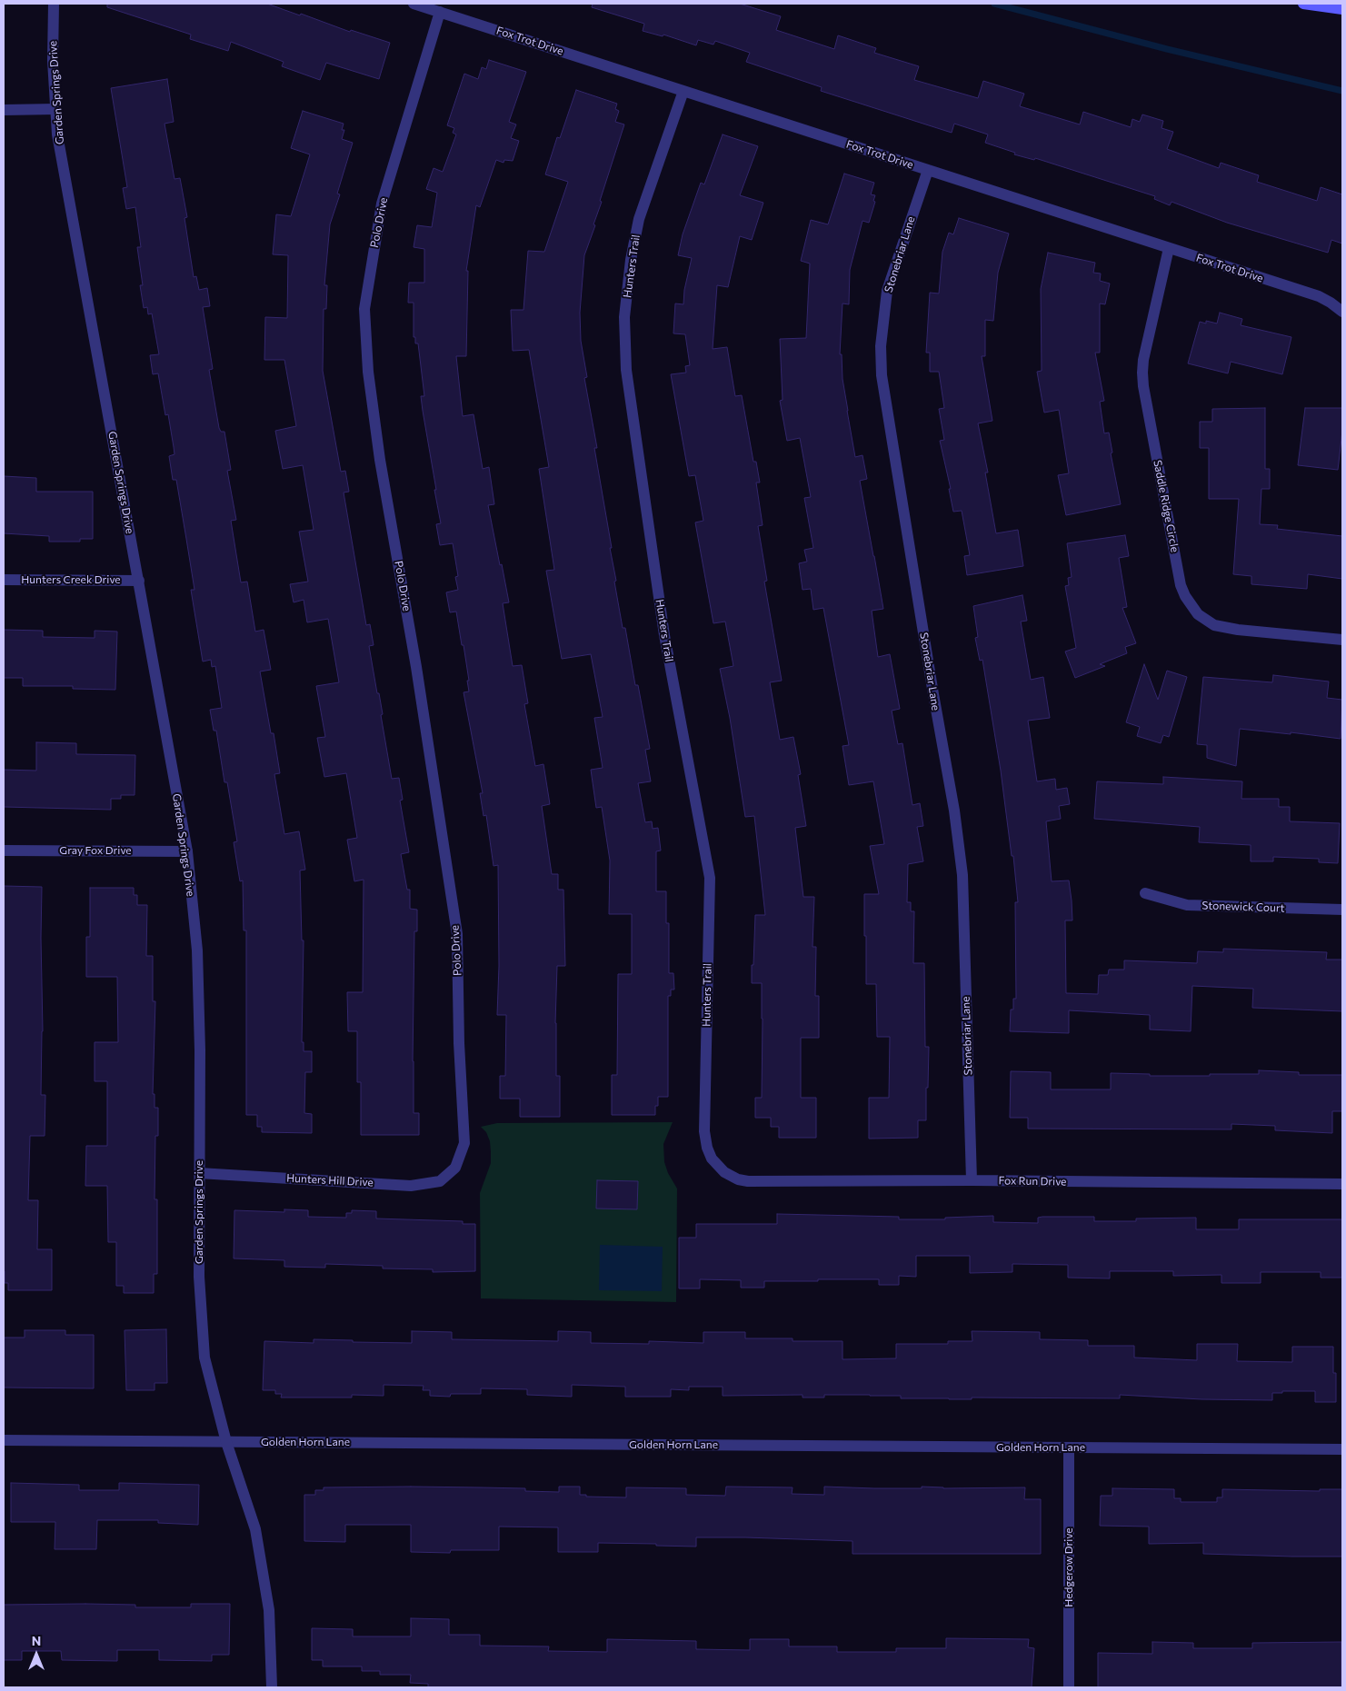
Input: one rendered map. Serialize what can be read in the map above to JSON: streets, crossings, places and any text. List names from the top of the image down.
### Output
{
  "streets": {
    "street": [
      "Fox Trot Drive",
      "Garden Springs Drive",
      "Polo Drive",
      "Stonebriar Lane",
      "Hunters Trail",
      "Saddle Ridge Circle",
      "Hunters Creek Drive",
      "Gray Fox Drive",
      "Stonewick Court",
      "Hunters Hill Drive",
      "Fox Run Drive",
      "Golden Horn Lane",
      "Hedgerow Drive"
    ]
  },
  "crossings": [
    ["Fox Trot Drive", "Polo Drive"],
    ["Fox Trot Drive", "Stonebriar Lane"],
    ["Fox Trot Drive", "Hunters Trail"],
    ["Fox Trot Drive", "Saddle Ridge Circle"],
    ["Garden Springs Drive", "Hunters Creek Drive"],
    ["Garden Springs Drive", "Gray Fox Drive"],
    ["Garden Springs Drive", "Hunters Hill Drive"],
    ["Garden Springs Drive", "Golden Horn Lane"],
    ["Polo Drive", "Hunters Hill Drive"],
    ["Stonebriar Lane", "Fox Run Drive"],
    ["Hunters Trail", "Fox Run Drive"],
    ["Golden Horn Lane", "Hedgerow Drive"]
  ],
  "north": "top"
}
